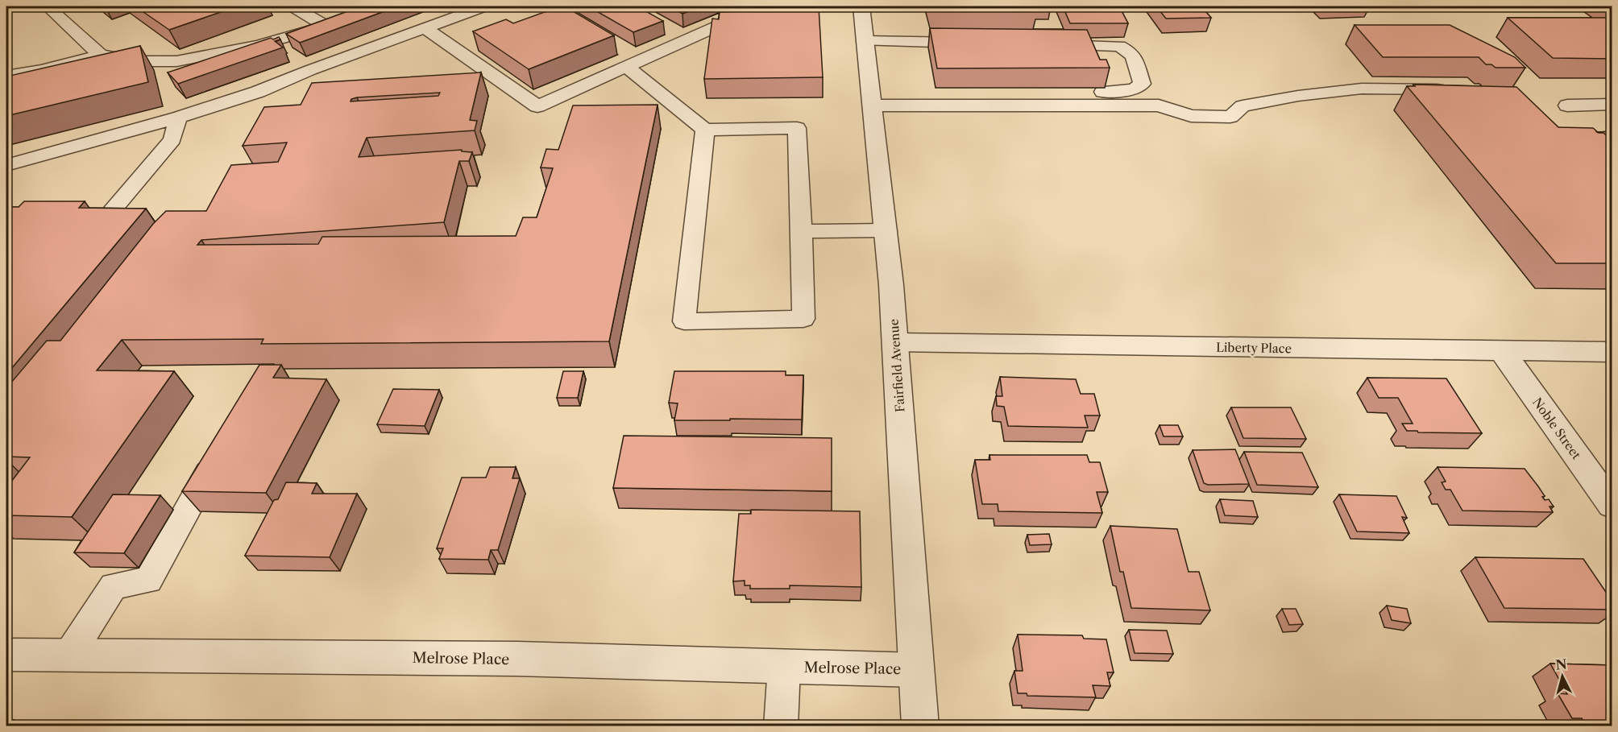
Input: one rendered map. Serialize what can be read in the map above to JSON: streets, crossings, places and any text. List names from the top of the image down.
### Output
{
  "streets": {
    "street": [
      "Liberty Place",
      "Fairfield Avenue",
      "Noble Street",
      "Melrose Place"
    ]
  },
  "crossings": [
    ["Liberty Place", "Fairfield Avenue"],
    ["Liberty Place", "Noble Street"],
    ["Fairfield Avenue", "Melrose Place"]
  ],
  "north": "top"
}
